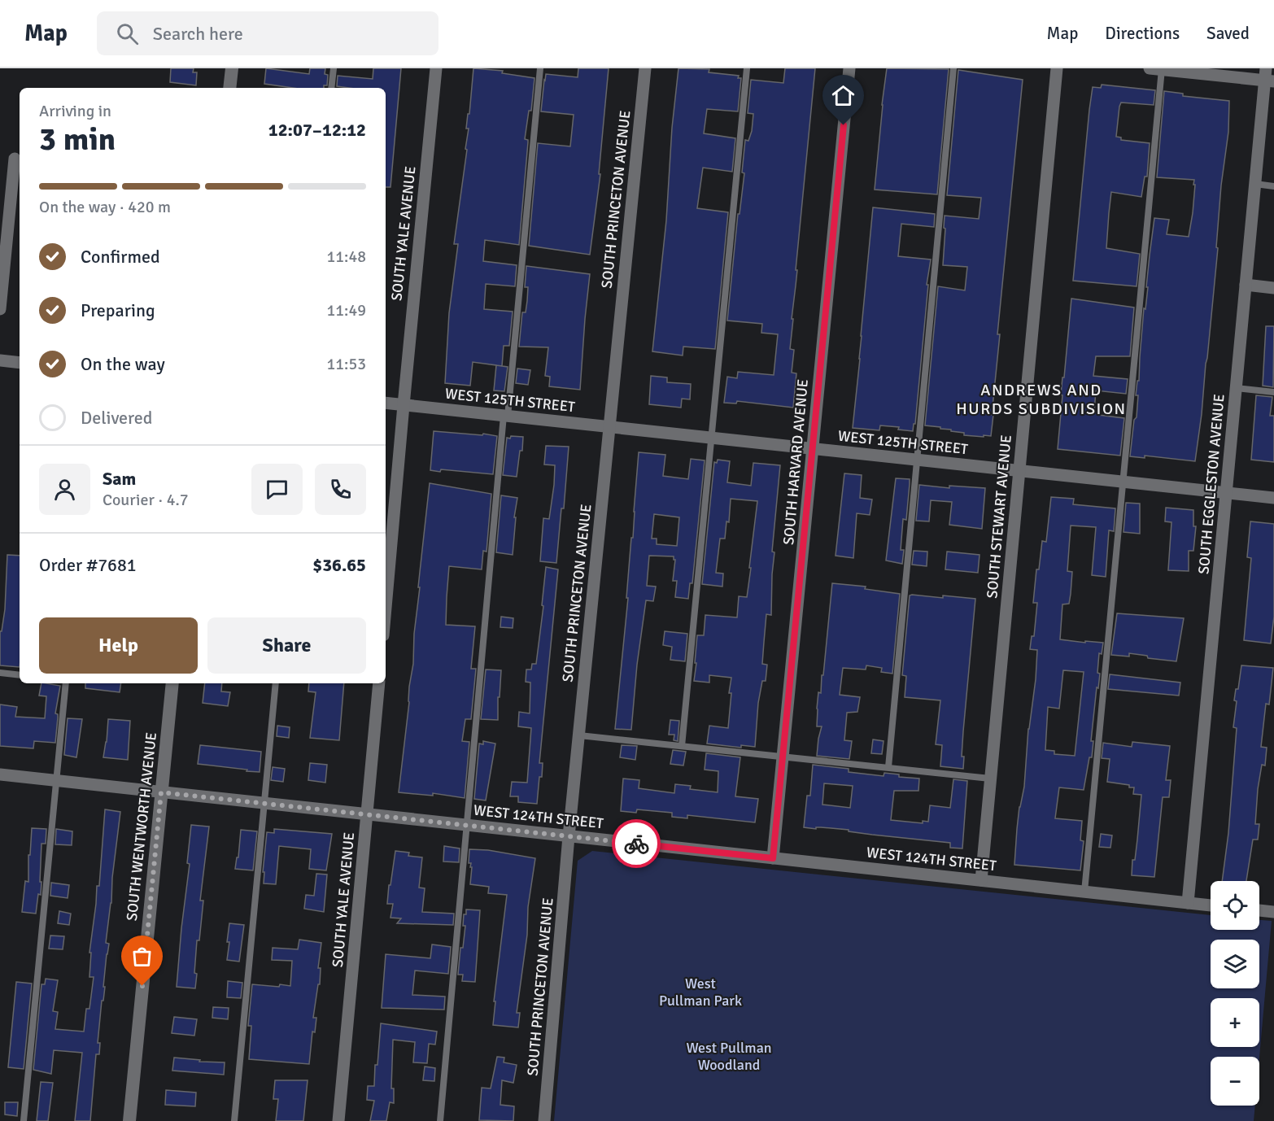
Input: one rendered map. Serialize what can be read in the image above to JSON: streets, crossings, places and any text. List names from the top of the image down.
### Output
{
  "streets": {
    "street": [
      "SOUTH PRINCETON AVENUE",
      "SOUTH YALE AVENUE",
      "WEST 125TH STREET",
      "SOUTH HARVARD AVENUE",
      "SOUTH EGGLESTON AVENUE",
      "SOUTH STEWART AVENUE",
      "WEST 124TH STREET",
      "SOUTH WENTWORTH AVENUE"
    ]
  },
  "crossings": [
    ["SOUTH PRINCETON AVENUE", "WEST 125TH STREET"],
    ["SOUTH PRINCETON AVENUE", "WEST 124TH STREET"],
    ["SOUTH YALE AVENUE", "WEST 125TH STREET"],
    ["SOUTH YALE AVENUE", "WEST 124TH STREET"],
    ["WEST 125TH STREET", "SOUTH HARVARD AVENUE"],
    ["WEST 125TH STREET", "SOUTH EGGLESTON AVENUE"],
    ["WEST 125TH STREET", "SOUTH STEWART AVENUE"],
    ["SOUTH HARVARD AVENUE", "WEST 124TH STREET"],
    ["SOUTH EGGLESTON AVENUE", "WEST 124TH STREET"],
    ["SOUTH STEWART AVENUE", "WEST 124TH STREET"],
    ["WEST 124TH STREET", "SOUTH WENTWORTH AVENUE"]
  ],
  "districts": ["ANDREWS AND HURDS SUBDIVISION"],
  "parks": ["West Pullman Park", "West Pullman Woodland"],
  "page": {
    "header": "Map",
    "search": "Search here",
    "nav": ["Map", "Directions", "Saved"],
    "heading": ["3 min", "Arriving in", "12:07–12:12"],
    "panel": [
      "Sam",
      "Courier · 4.7",
      "Order #7681",
      "$36.65"
    ],
    "bar": "On the way · 420 m",
    "list": [
      ["Confirmed", "11:48"],
      ["Preparing", "11:49"],
      ["On the way", "11:53"],
      "Delivered"
    ],
    "buttons": ["Help", "Share"],
    "map_buttons": ["+", "−"]
  }
}
